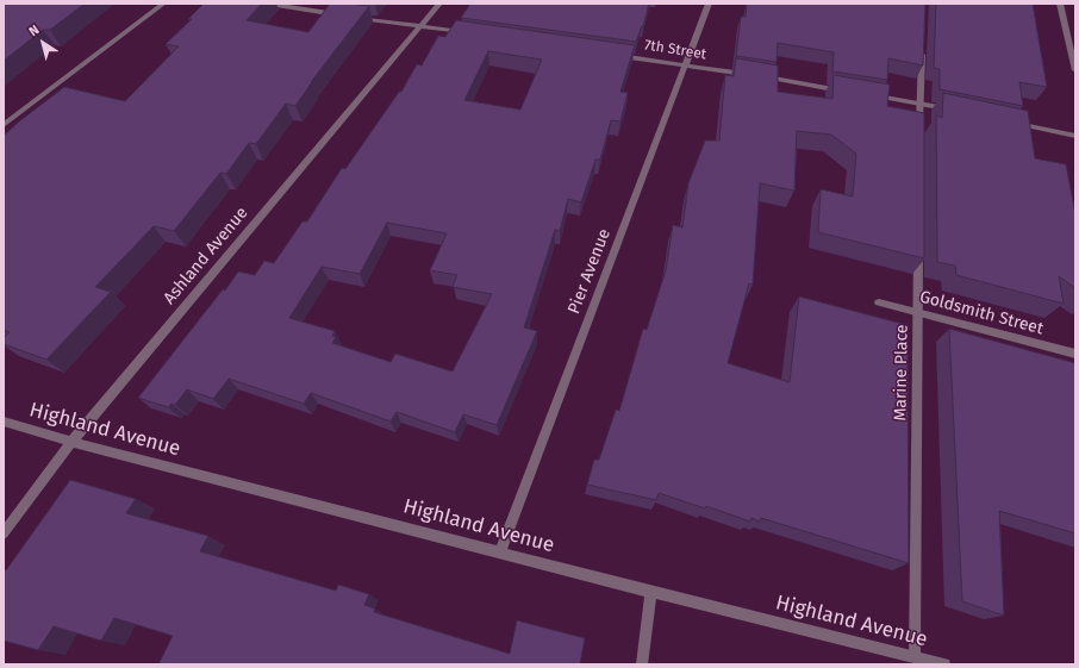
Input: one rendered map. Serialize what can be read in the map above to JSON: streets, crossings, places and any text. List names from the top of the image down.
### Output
{
  "streets": {
    "street": [
      "7th Street",
      "Ashland Avenue",
      "Pier Avenue",
      "Goldsmith Street",
      "Marine Place",
      "Highland Avenue"
    ]
  },
  "crossings": [
    ["7th Street", "Pier Avenue"],
    ["Ashland Avenue", "Highland Avenue"],
    ["Pier Avenue", "Highland Avenue"],
    ["Goldsmith Street", "Marine Place"],
    ["Marine Place", "Highland Avenue"]
  ],
  "north": "top left"
}
